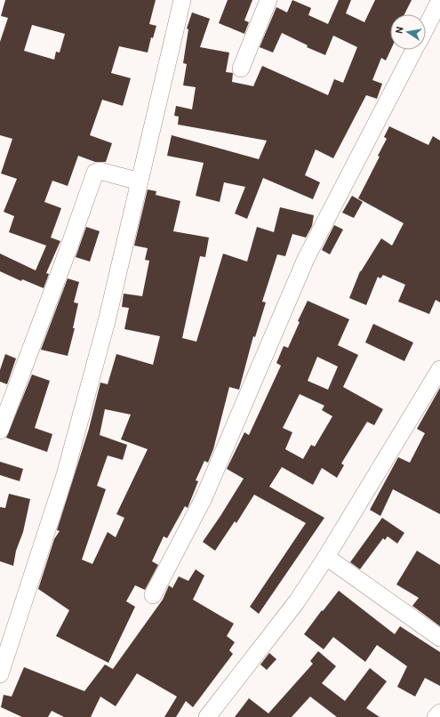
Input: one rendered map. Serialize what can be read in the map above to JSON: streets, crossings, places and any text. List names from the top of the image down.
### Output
{
  "north": "left"
}
